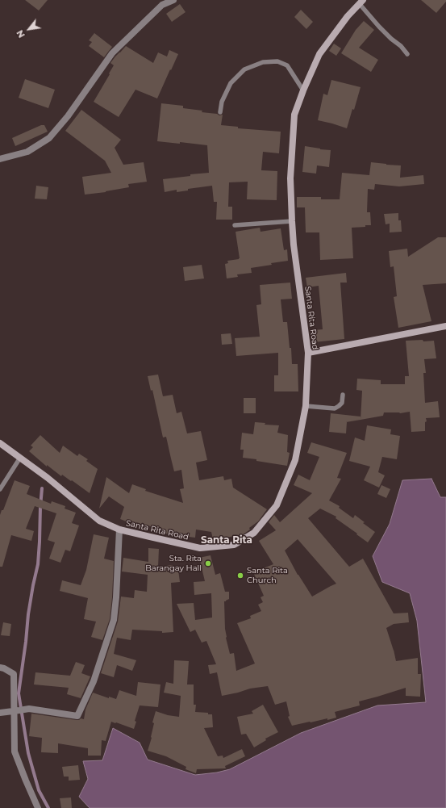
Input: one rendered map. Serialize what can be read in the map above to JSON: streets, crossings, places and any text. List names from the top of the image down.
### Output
{
  "streets": {
    "street": ["Santa Rita Road"]
  },
  "districts": ["Santa Rita"],
  "places": ["Sta. Rita Barangay Hall", "Santa Rita Church"],
  "north": "bottom left"
}
